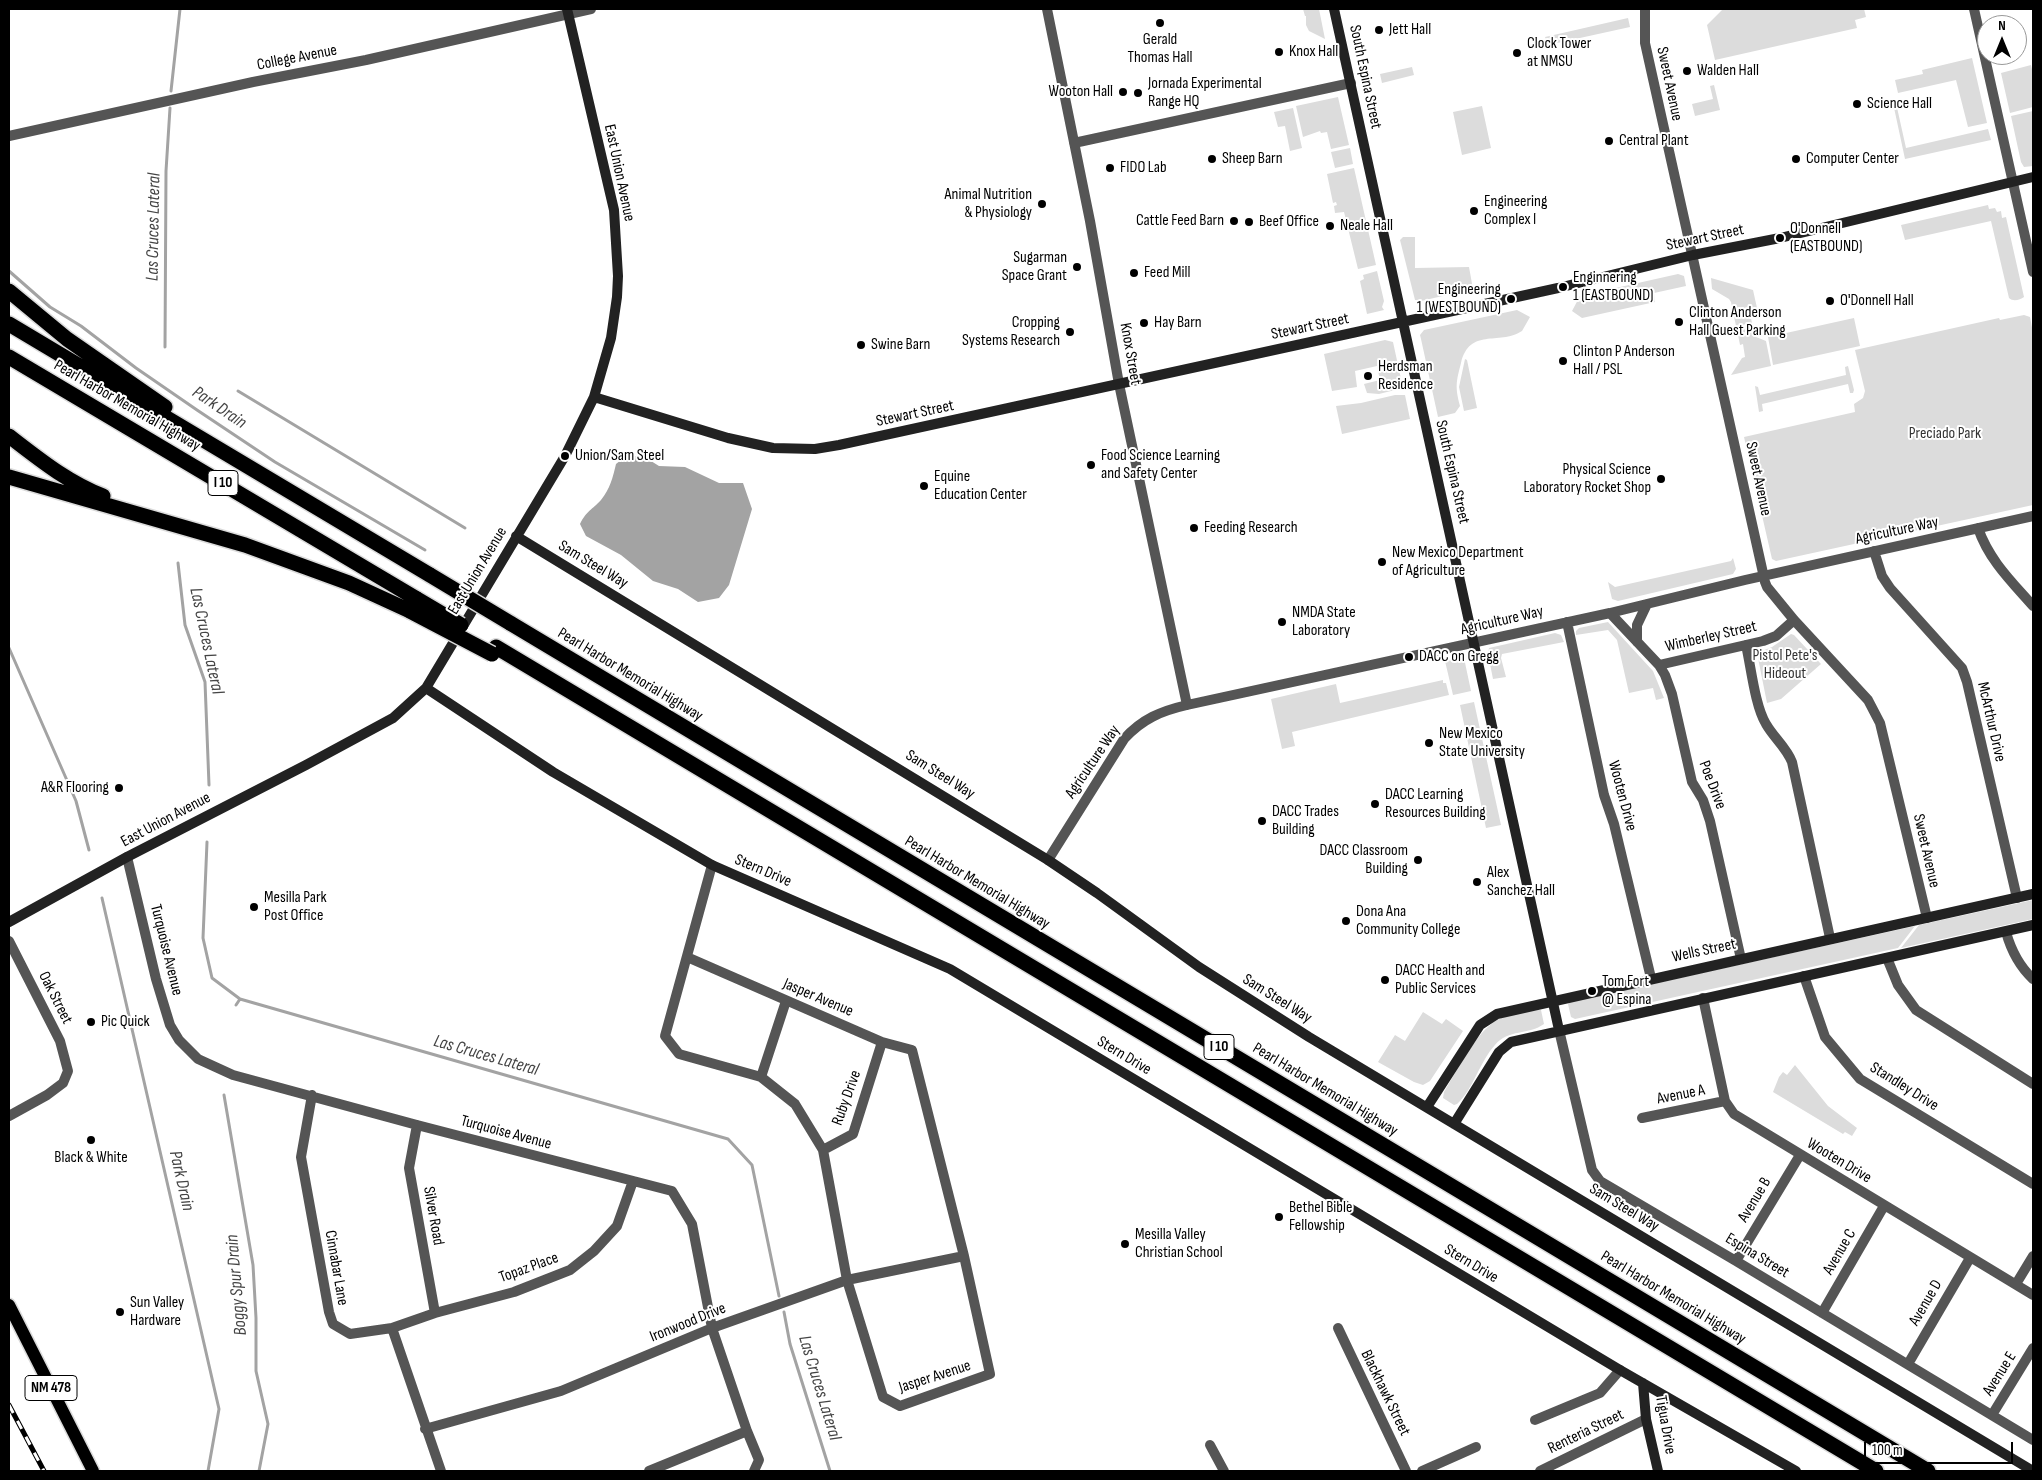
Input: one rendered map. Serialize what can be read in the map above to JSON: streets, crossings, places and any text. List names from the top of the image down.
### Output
{
  "streets": {
    "highway": ["Pearl Harbor Memorial Highway", "I 10"],
    "main road": ["NM 478"],
    "street": [
      "College Avenue",
      "South Espina Street",
      "Sweet Avenue",
      "East Union Avenue",
      "Stewart Street",
      "Knox Street",
      "Agriculture Way",
      "Sam Steel Way",
      "Wimberley Street",
      "McArthur Drive",
      "Poe Drive",
      "Wooten Drive",
      "Stern Drive",
      "Turquoise Avenue",
      "Wells Street",
      "Oak Street",
      "Jasper Avenue",
      "Standley Drive",
      "Avenue A",
      "Ruby Drive",
      "Avenue B",
      "Silver Road",
      "Avenue C",
      "Espina Street",
      "Cinnabar Lane",
      "Topaz Place",
      "Avenue D",
      "Ironwood Drive",
      "Avenue E",
      "Blackhawk Street",
      "Tigua Drive",
      "Renteria Street"
    ]
  },
  "crossings": [
    ["College Avenue", "East Union Avenue"],
    ["South Espina Street", "Stewart Street"],
    ["South Espina Street", "Agriculture Way"],
    ["South Espina Street", "Wells Street"],
    ["South Espina Street", "Espina Street"],
    ["Sweet Avenue", "Stewart Street"],
    ["Sweet Avenue", "Agriculture Way"],
    ["Sweet Avenue", "Wimberley Street"],
    ["Sweet Avenue", "Wells Street"],
    ["East Union Avenue", "Stewart Street"],
    ["East Union Avenue", "Sam Steel Way"],
    ["East Union Avenue", "Stern Drive"],
    ["East Union Avenue", "Turquoise Avenue"],
    ["Stewart Street", "Knox Street"],
    ["Knox Street", "Agriculture Way"],
    ["Agriculture Way", "Sam Steel Way"],
    ["Agriculture Way", "McArthur Drive"],
    ["Agriculture Way", "Poe Drive"],
    ["Agriculture Way", "Wooten Drive"],
    ["Sam Steel Way", "Wells Street"],
    ["Wimberley Street", "Poe Drive"],
    ["McArthur Drive", "Wells Street"],
    ["Poe Drive", "Wells Street"],
    ["Wooten Drive", "Wells Street"],
    ["Wooten Drive", "Avenue A"],
    ["Wooten Drive", "Avenue B"],
    ["Wooten Drive", "Avenue C"],
    ["Wooten Drive", "Avenue D"],
    ["Stern Drive", "Jasper Avenue"],
    ["Stern Drive", "Tigua Drive"],
    ["Turquoise Avenue", "Silver Road"],
    ["Turquoise Avenue", "Cinnabar Lane"],
    ["Turquoise Avenue", "Topaz Place"],
    ["Turquoise Avenue", "Ironwood Drive"],
    ["Jasper Avenue", "Ruby Drive"],
    ["Jasper Avenue", "Ironwood Drive"],
    ["Avenue B", "Espina Street"],
    ["Silver Road", "Topaz Place"],
    ["Avenue C", "Espina Street"],
    ["Espina Street", "Avenue D"],
    ["Espina Street", "Avenue E"],
    ["Cinnabar Lane", "Topaz Place"],
    ["Tigua Drive", "Renteria Street"]
  ],
  "water": ["Las Cruces Lateral", "Park Drain", "Boggy Spur Drain"],
  "parks": ["Preciado Park", "Pistol Pete's Hideout"],
  "places": [
    "Gerald Thomas Hall",
    "Jett Hall",
    "Knox Hall",
    "Clock Tower at NMSU",
    "Walden Hall",
    "Wooton Hall",
    "Jornada Experimental Range HQ",
    "Science Hall",
    "Central Plant",
    "Sheep Barn",
    "Computer Center",
    "FIDO Lab",
    "Animal Nutrition & Physiology",
    "Engineering Complex I",
    "Cattle Feed Barn",
    "Beef Office",
    "Neale Hall",
    "O'Donnell (EASTBOUND)",
    "Sugarman Space Grant",
    "Feed Mill",
    "Enginnering 1 (EASTBOUND)",
    "Engineering 1 (WESTBOUND)",
    "O'Donnell Hall",
    "Clinton Anderson Hall Guest Parking",
    "Hay Barn",
    "Cropping Systems Research",
    "Swine Barn",
    "Clinton P Anderson Hall / PSL",
    "Herdsman Residence",
    "Union/Sam Steel",
    "Food Science Learning and Safety Center",
    "Physical Science Laboratory Rocket Shop",
    "Equine Education Center",
    "Feeding Research",
    "New Mexico Department of Agriculture",
    "NMDA State Laboratory",
    "DACC on Gregg",
    "New Mexico State University",
    "A&R Flooring",
    "DACC Learning Resources Building",
    "DACC Trades Building",
    "DACC Classroom Building",
    "Alex Sanchez Hall",
    "Mesilla Park Post Office",
    "Dona Ana Community College",
    "DACC Health and Public Services",
    "Tom Fort @ Espina",
    "Pic Quick",
    "Black & White",
    "Bethel Bible Fellowship",
    "Mesilla Valley Christian School",
    "Sun Valley Hardware"
  ],
  "scale_bar": "100 m",
  "north": "top"
}
